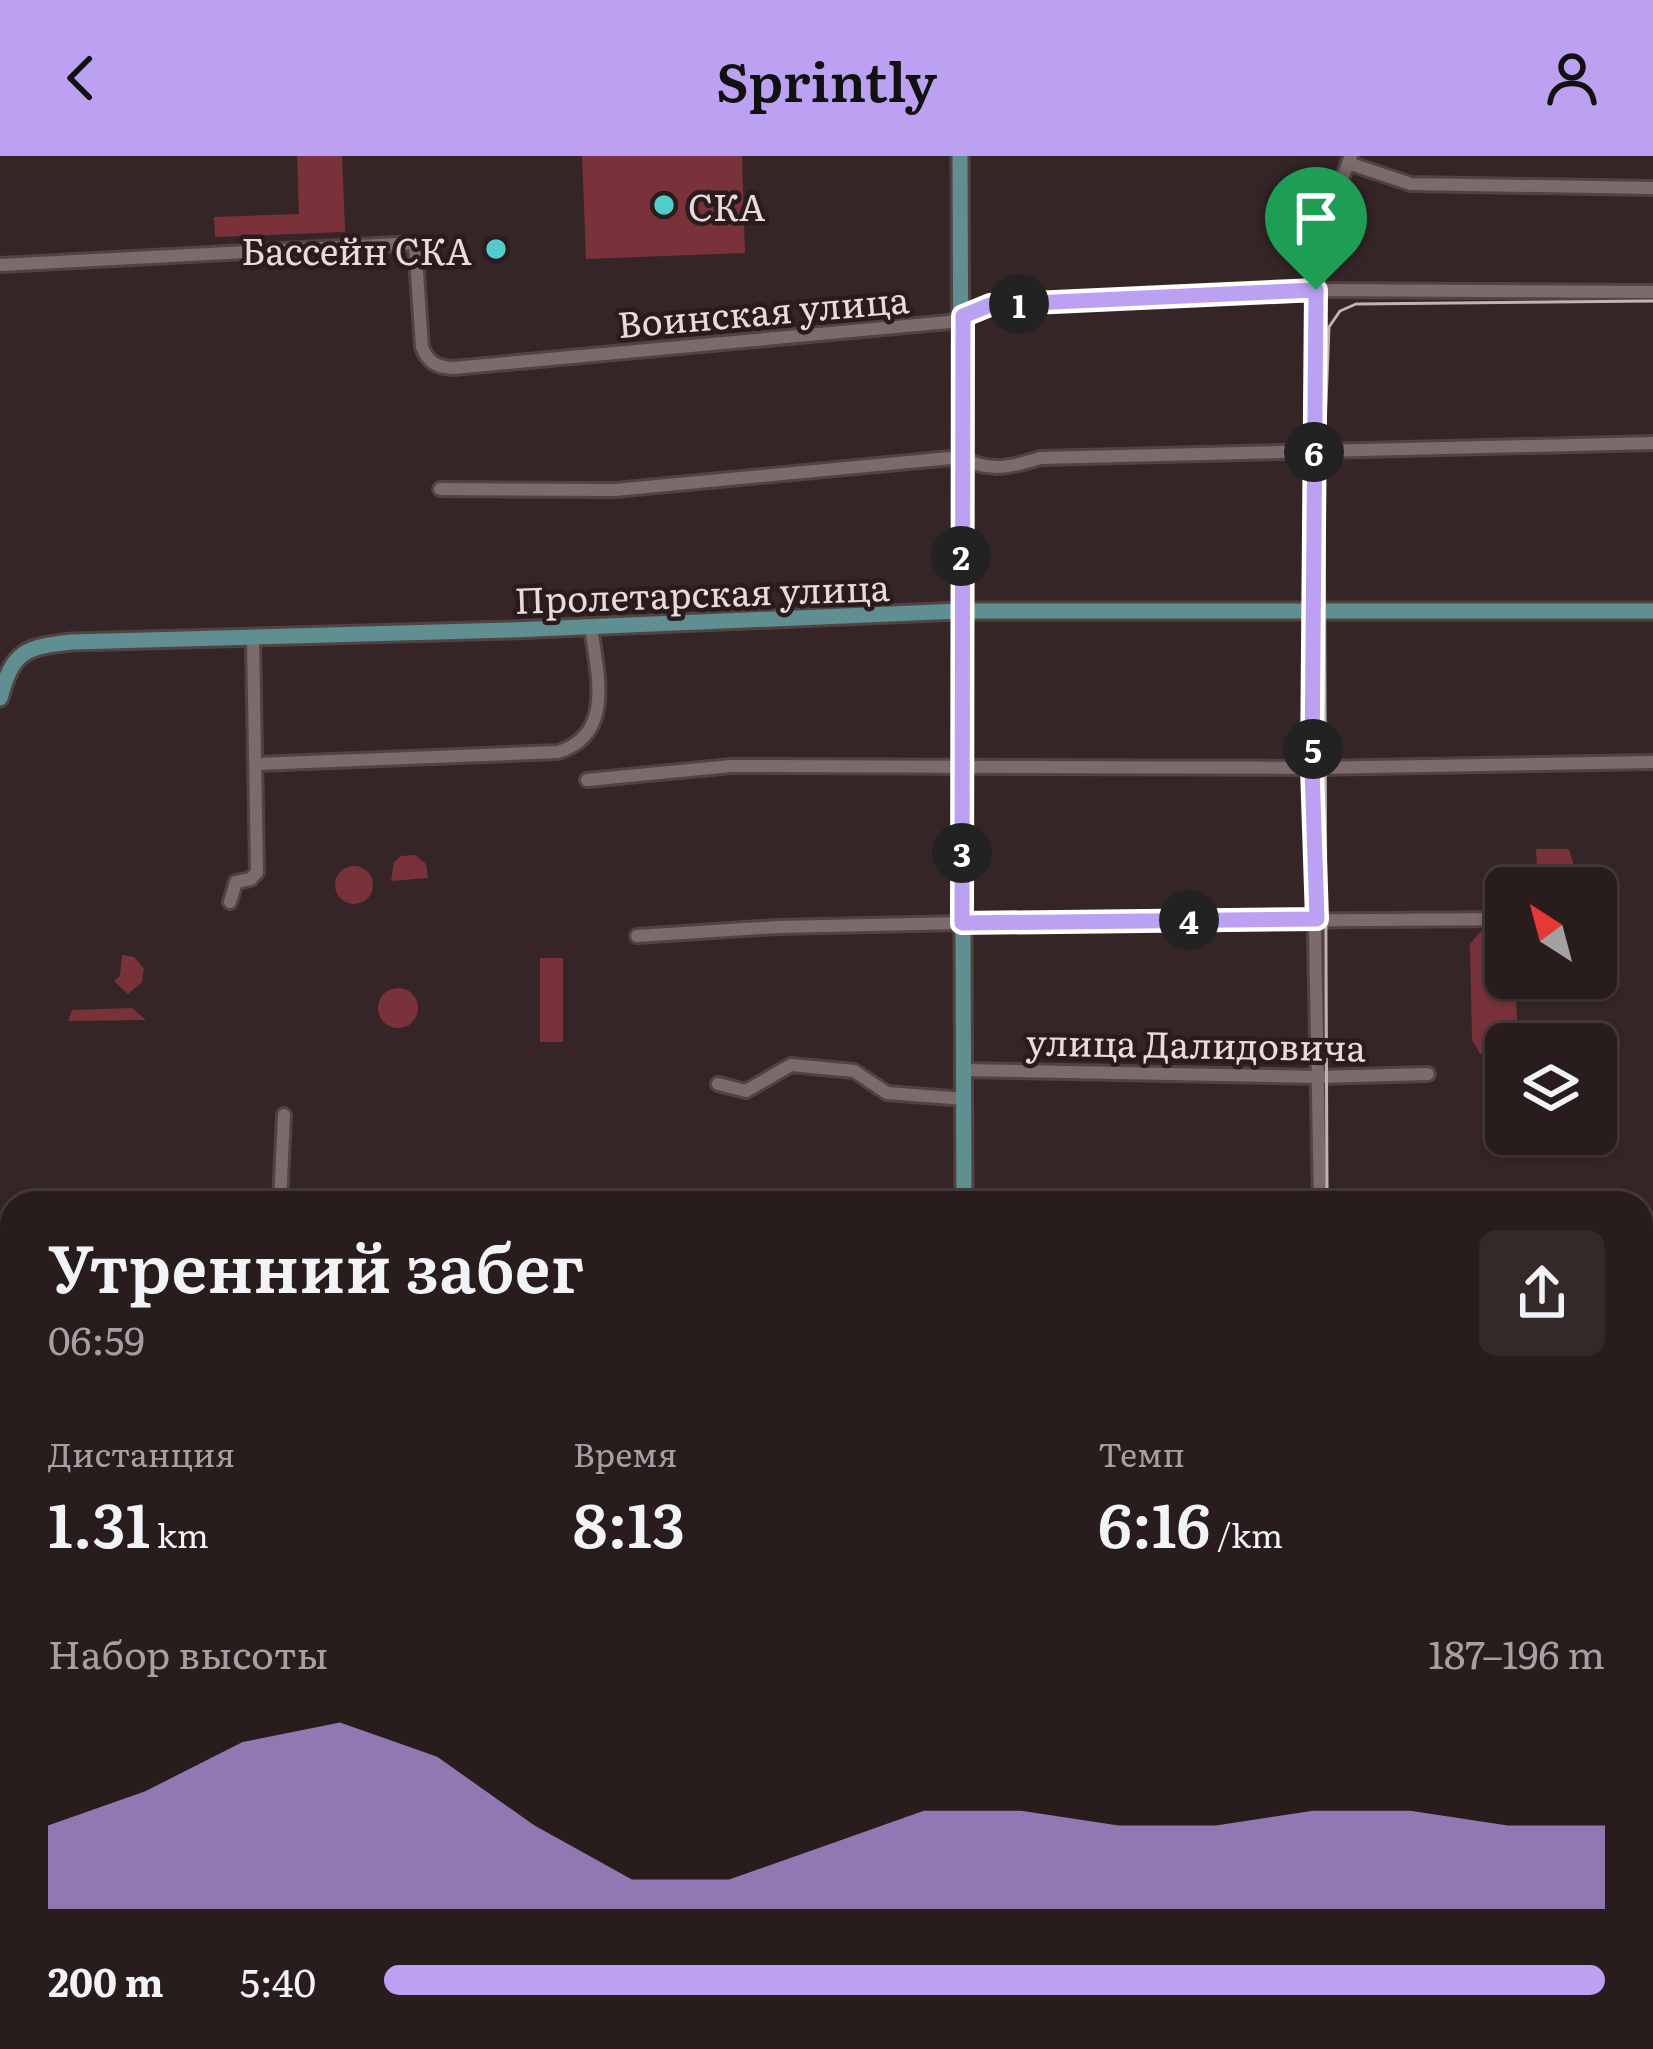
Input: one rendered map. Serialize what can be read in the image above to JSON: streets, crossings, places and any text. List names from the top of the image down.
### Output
{
  "streets": {
    "main road": ["Пролетарская улица"],
    "street": ["Воинская улица", "улица Далидовича"]
  },
  "places": ["СКА", "Бассейн СКА"],
  "north": "top left",
  "page": {
    "header": "Sprintly",
    "pins": [
      "1",
      "6",
      "2",
      "5",
      "3",
      "4"
    ],
    "heading": ["Утренний забег", "06:59"],
    "stats": [
      ["Дистанция", "1.31 km"],
      ["Время", "8:13"],
      ["Темп", "6:16 /km"]
    ],
    "chart": ["Набор высоты", "187–196 m"],
    "list": [
      {
        "name": "200 m",
        "note": "5:40"
      }
    ]
  }
}
